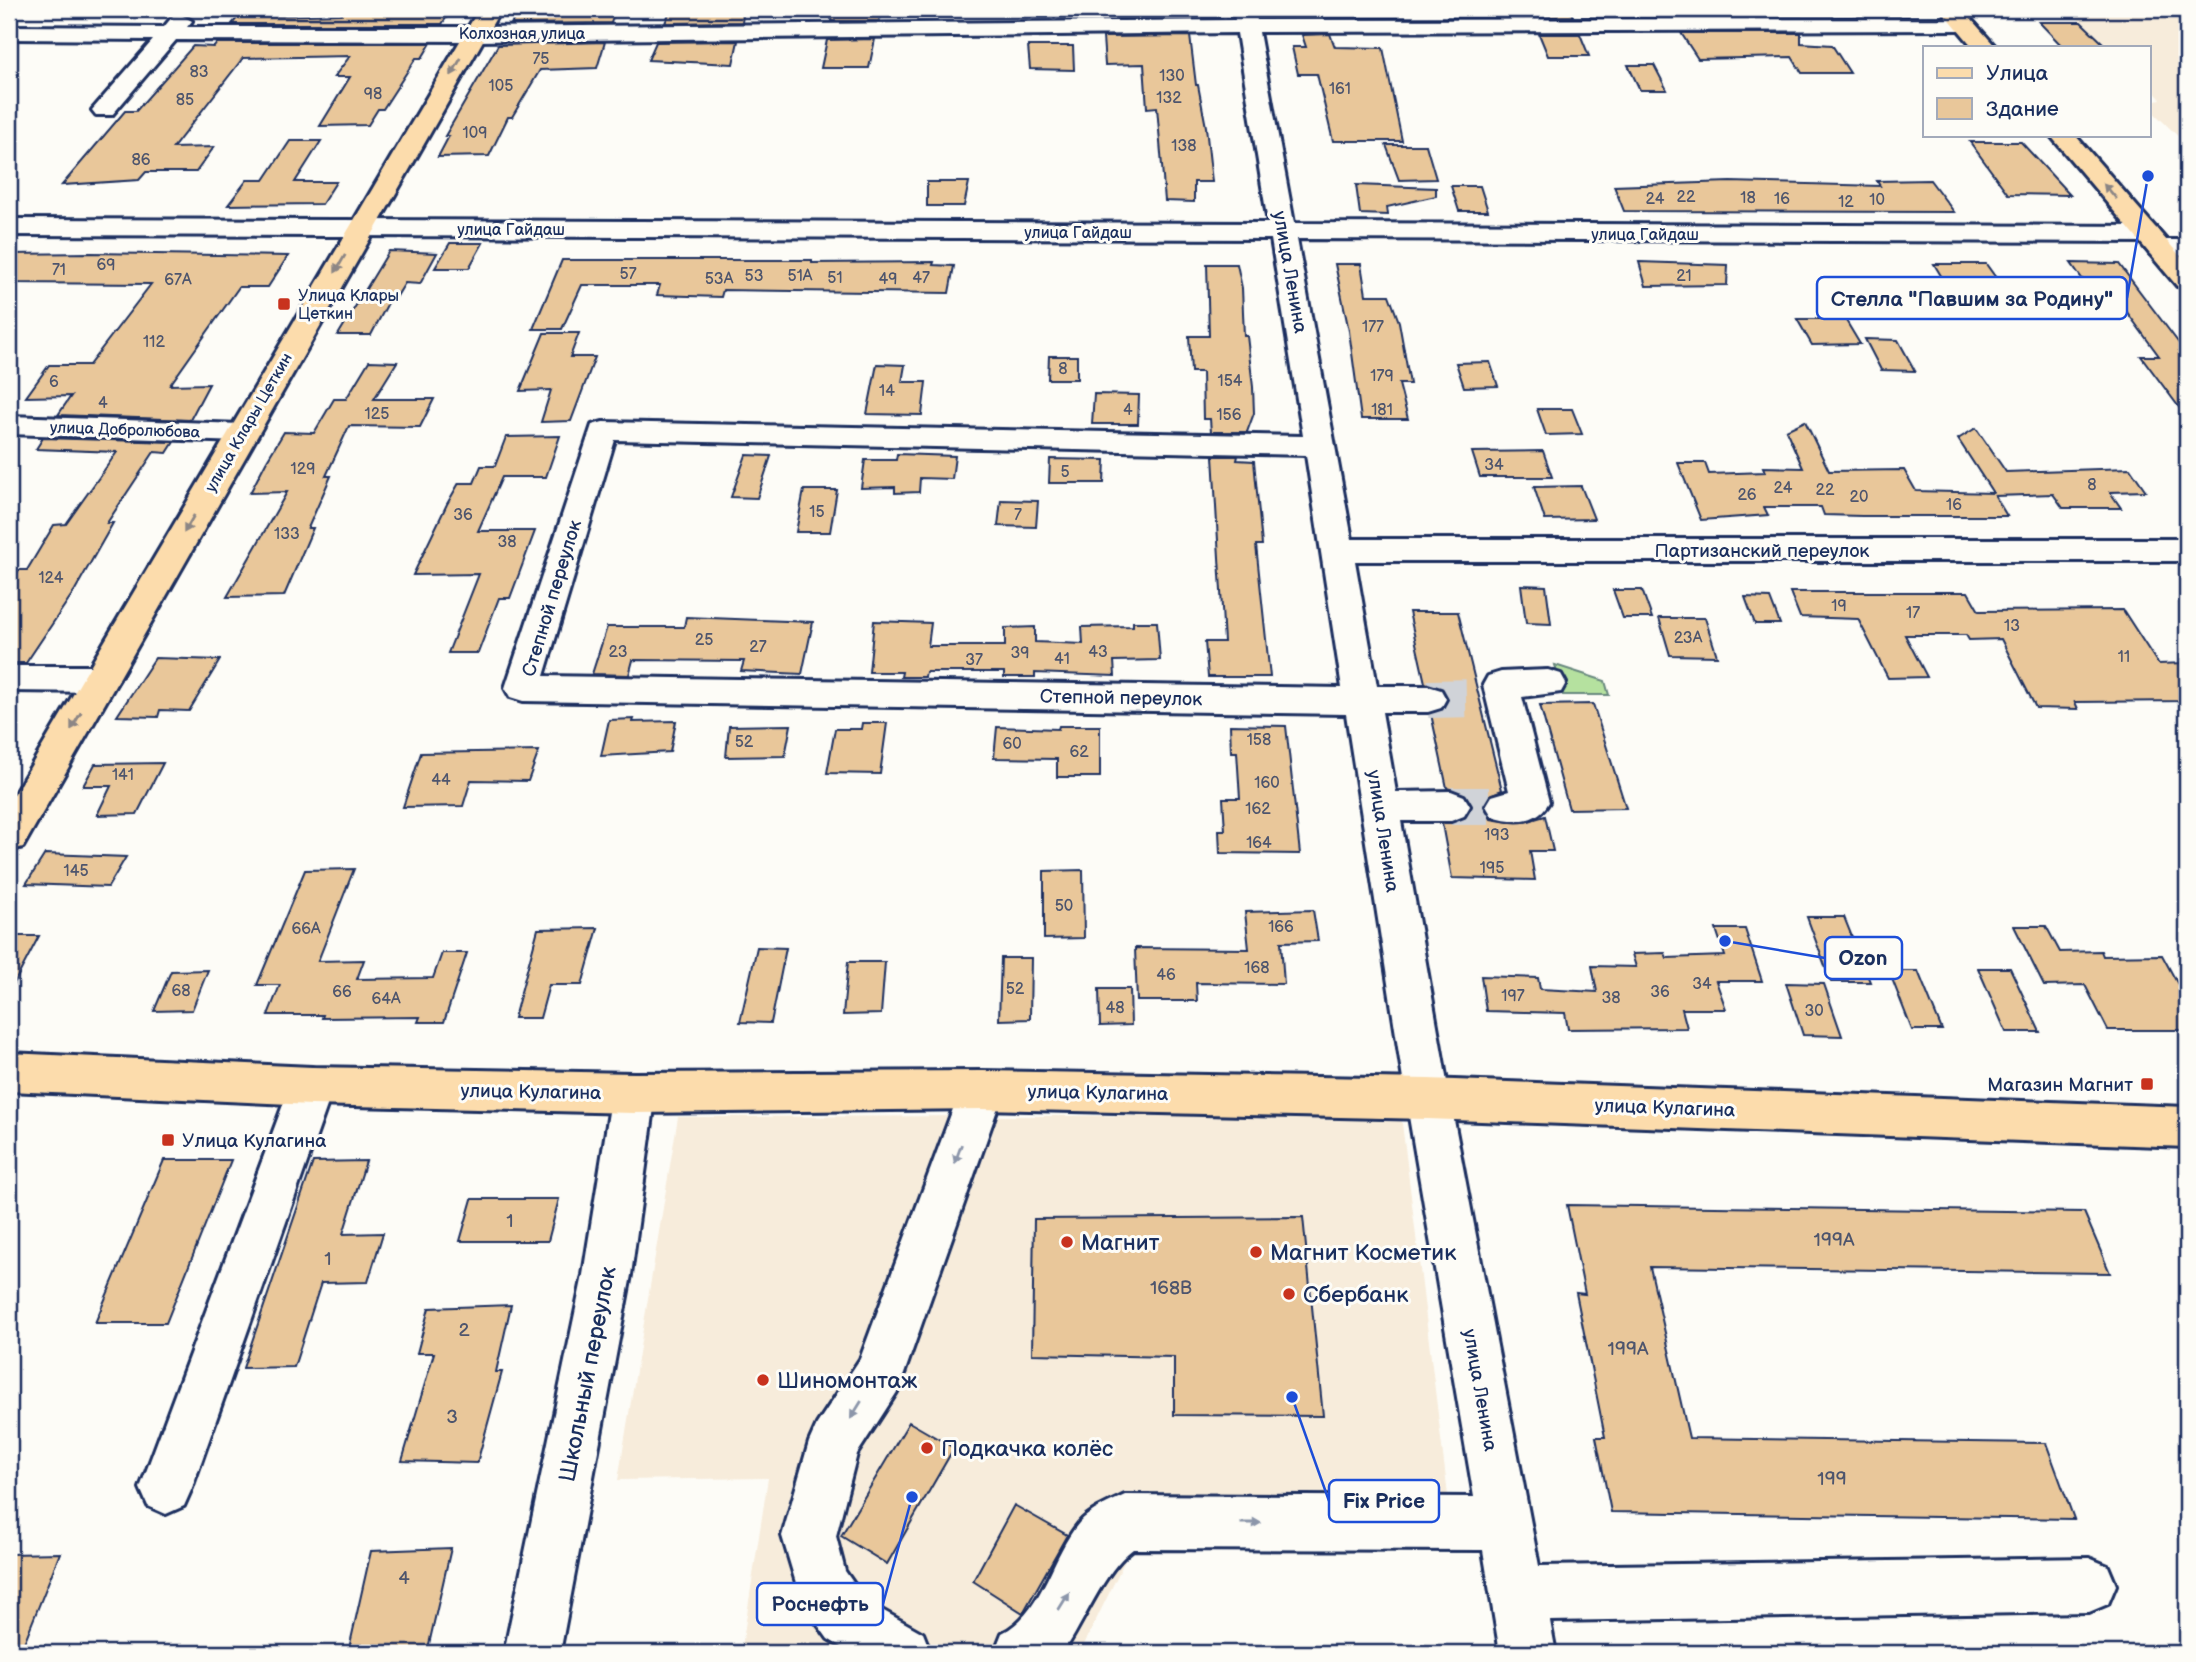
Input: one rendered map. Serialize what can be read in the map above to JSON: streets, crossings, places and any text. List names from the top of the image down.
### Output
{
  "streets": {
    "main road": ["улица Клары Цеткин", "улица Кулагина"],
    "street": [
      "Колхозная улица",
      "улица Гайдаш",
      "улица Ленина",
      "улица Добролюбова",
      "Партизанский переулок",
      "Степной переулок",
      "Школьный переулок"
    ]
  },
  "crossings": [
    ["Колхозная улица", "улица Ленина"],
    ["Колхозная улица", "улица Клары Цеткин"],
    ["улица Гайдаш", "улица Ленина"],
    ["улица Гайдаш", "улица Клары Цеткин"],
    ["улица Ленина", "Партизанский переулок"],
    ["улица Ленина", "Степной переулок"],
    ["улица Ленина", "улица Кулагина"],
    ["улица Клары Цеткин", "улица Добролюбова"],
    ["улица Кулагина", "Школьный переулок"]
  ],
  "one_way": ["улица Клары Цеткин"],
  "places": {
    "other": [
      "Стелла \"Павшим за Родину\"",
      "Ozon",
      "Магнит",
      "Магнит Косметик",
      "Сбербанк",
      "Шиномонтаж",
      "Fix Price",
      "Подкачка колёс",
      "Роснефть"
    ],
    "transit": ["Улица Клары Цеткин", "Магазин Магнит", "Улица Кулагина"]
  },
  "house_numbers": [
    "75",
    "83",
    "130",
    "105",
    "161",
    "98",
    "132",
    "85",
    "109",
    "138",
    "86",
    "22",
    "18",
    "24",
    "16",
    "10",
    "12",
    "69",
    "71",
    "57",
    "53",
    "51А",
    "21",
    "51",
    "47",
    "53А",
    "49",
    "67А",
    "177",
    "112",
    "8",
    "179",
    "154",
    "6",
    "14",
    "4",
    "4",
    "181",
    "125",
    "156",
    "34",
    "129",
    "5",
    "8",
    "24",
    "22",
    "26",
    "20",
    "16",
    "15",
    "36",
    "7",
    "133",
    "38",
    "124",
    "19",
    "17",
    "13",
    "23А",
    "25",
    "27",
    "23",
    "43",
    "39",
    "11",
    "41",
    "37",
    "158",
    "52",
    "60",
    "62",
    "141",
    "44",
    "160",
    "162",
    "193",
    "164",
    "195",
    "145",
    "50",
    "166",
    "66А",
    "168",
    "46",
    "34",
    "52",
    "68",
    "66",
    "36",
    "197",
    "38",
    "64А",
    "48",
    "30",
    "1",
    "199А",
    "1",
    "168В",
    "2",
    "199А",
    "3",
    "199",
    "4"
  ],
  "legend": ["Улица", "Здание"]
}
